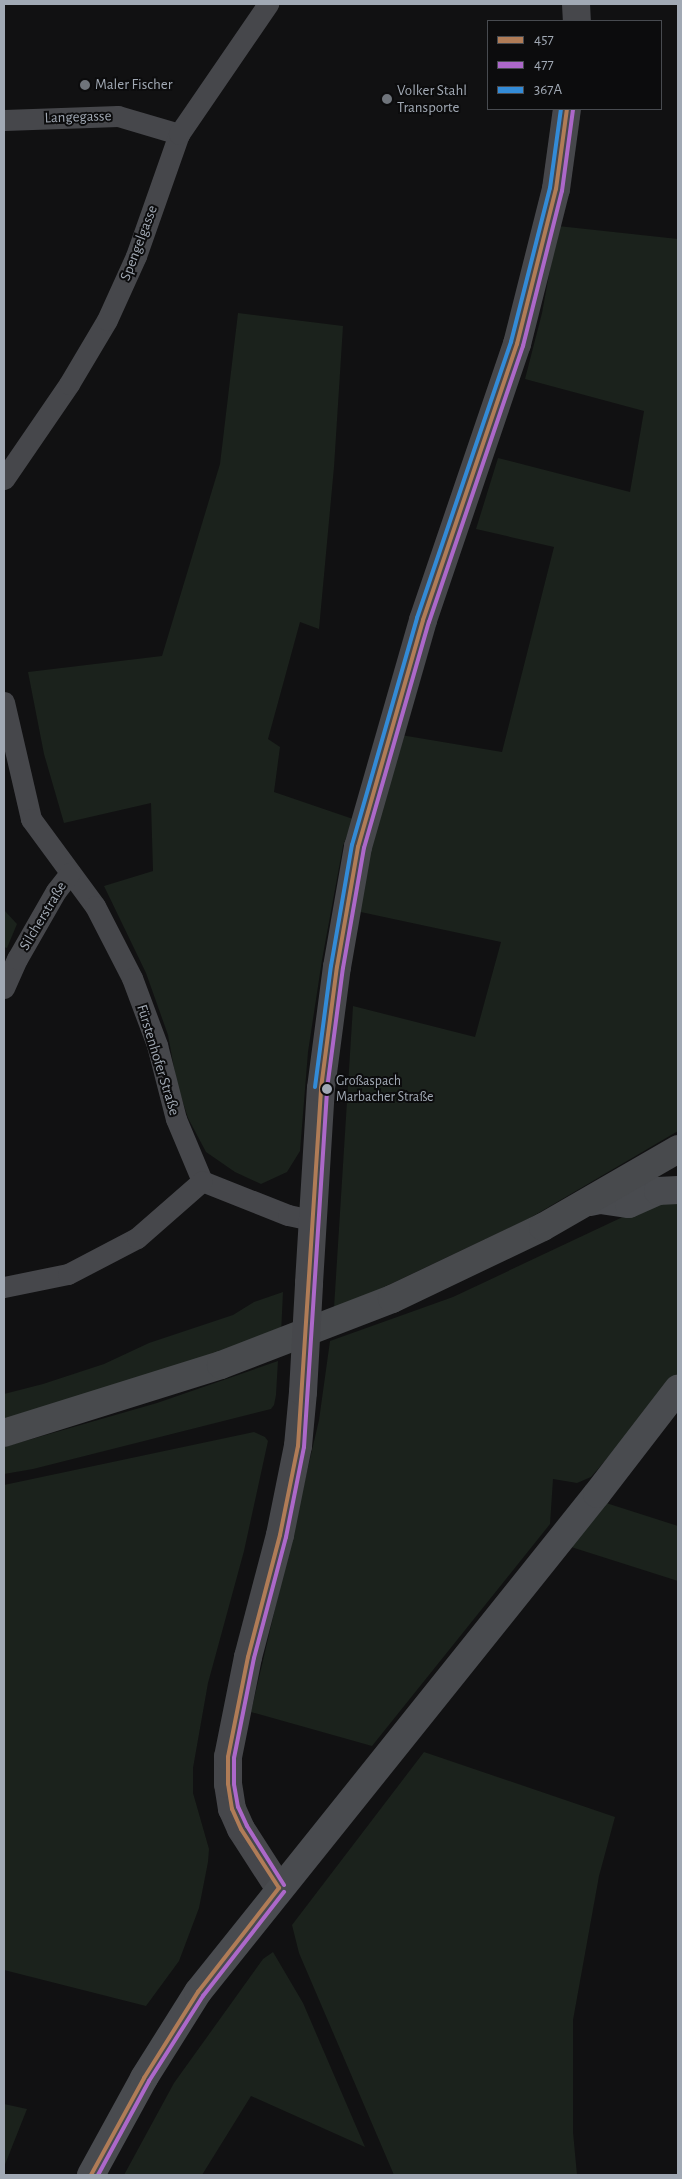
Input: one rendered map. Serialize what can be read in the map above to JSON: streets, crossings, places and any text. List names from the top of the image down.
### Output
{
  "streets": {
    "street": [
      "Langegasse",
      "Spengelgasse",
      "Silcherstraße",
      "Fürstenhofer Straße"
    ]
  },
  "crossings": [
    ["Langegasse", "Spengelgasse"],
    ["Silcherstraße", "Fürstenhofer Straße"]
  ],
  "places": ["Maler Fischer", "Volker Stahl Transporte", "Großaspach Marbacher Straße"],
  "lines": ["transit line 457", "transit line 477", "transit line 367A"],
  "legend": ["457", "477", "367A"]
}
